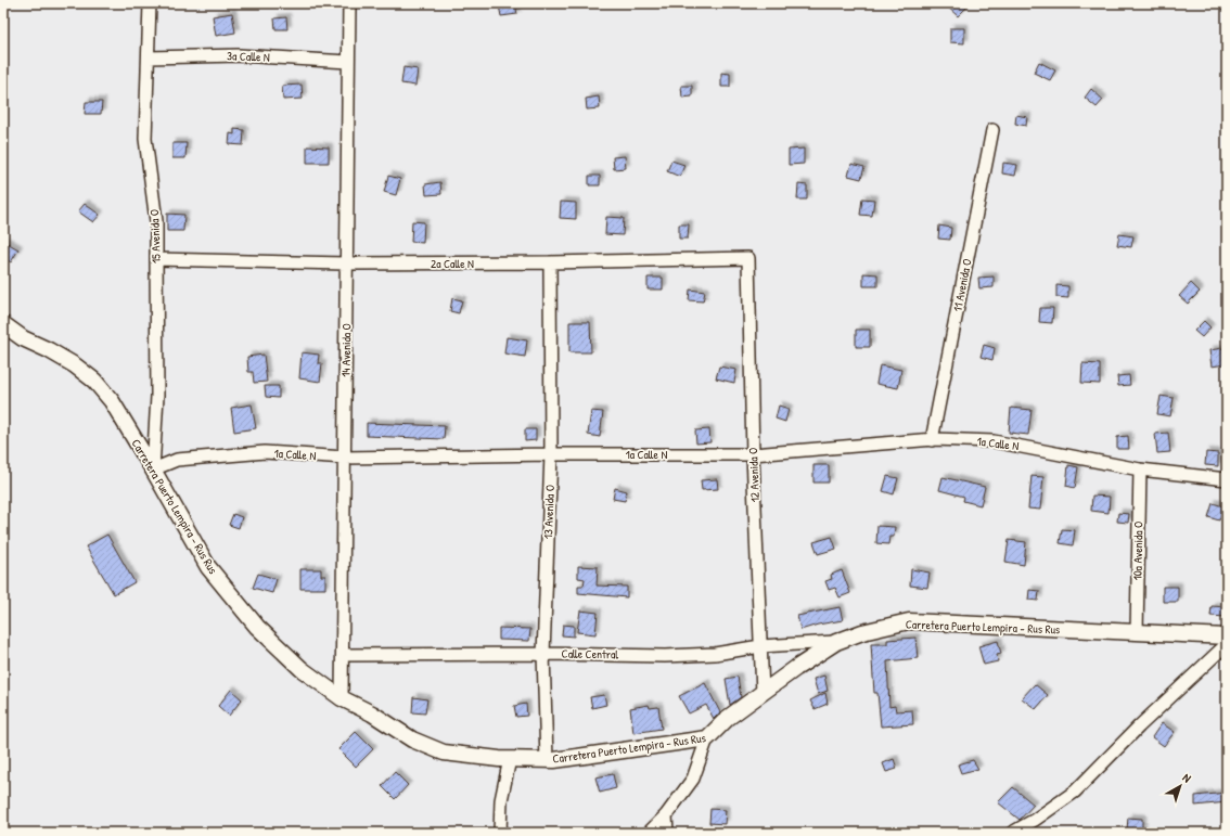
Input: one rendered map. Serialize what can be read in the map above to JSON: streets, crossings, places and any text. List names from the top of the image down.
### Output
{
  "streets": {
    "street": [
      "3a Calle N",
      "15 Avenida O",
      "2a Calle N",
      "11 Avenida O",
      "14 Avenida O",
      "1a Calle N",
      "12 Avenida O",
      "Carretera Puerto Lempira - Rus Rus",
      "13 Avenida O",
      "10a Avenida O",
      "Calle Central"
    ]
  },
  "crossings": [
    ["3a Calle N", "15 Avenida O"],
    ["3a Calle N", "14 Avenida O"],
    ["15 Avenida O", "2a Calle N"],
    ["15 Avenida O", "1a Calle N"],
    ["15 Avenida O", "Carretera Puerto Lempira - Rus Rus"],
    ["2a Calle N", "14 Avenida O"],
    ["2a Calle N", "12 Avenida O"],
    ["2a Calle N", "13 Avenida O"],
    ["11 Avenida O", "1a Calle N"],
    ["14 Avenida O", "1a Calle N"],
    ["14 Avenida O", "Carretera Puerto Lempira - Rus Rus"],
    ["14 Avenida O", "Calle Central"],
    ["1a Calle N", "12 Avenida O"],
    ["1a Calle N", "Carretera Puerto Lempira - Rus Rus"],
    ["1a Calle N", "13 Avenida O"],
    ["1a Calle N", "10a Avenida O"],
    ["12 Avenida O", "Carretera Puerto Lempira - Rus Rus"],
    ["12 Avenida O", "Calle Central"],
    ["Carretera Puerto Lempira - Rus Rus", "13 Avenida O"],
    ["Carretera Puerto Lempira - Rus Rus", "10a Avenida O"],
    ["Carretera Puerto Lempira - Rus Rus", "Calle Central"],
    ["13 Avenida O", "Calle Central"]
  ],
  "north": "top right"
}
